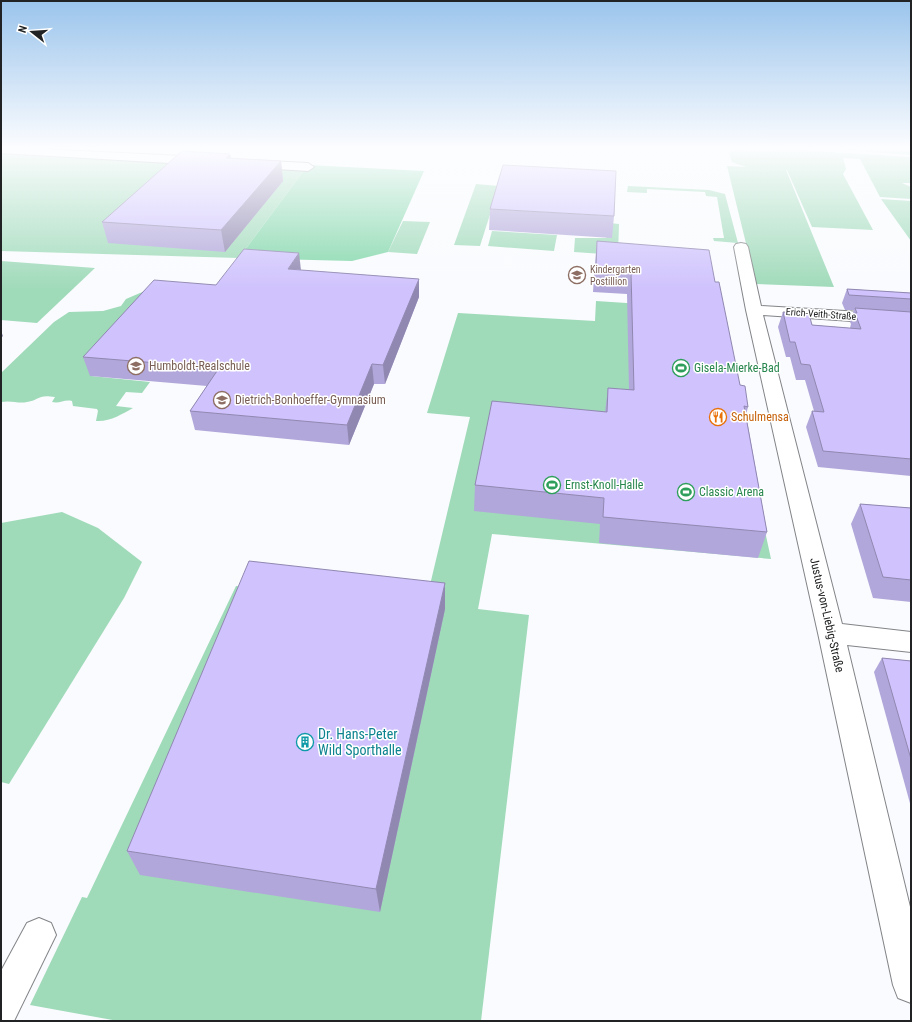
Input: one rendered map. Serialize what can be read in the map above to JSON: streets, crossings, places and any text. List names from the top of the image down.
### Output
{
  "streets": {
    "street": ["Erich-Veith-Straße", "Justus-von-Liebig-Straße"]
  },
  "crossings": [
    ["Erich-Veith-Straße", "Justus-von-Liebig-Straße"]
  ],
  "places": {
    "school or university": ["Kindergarten Postillion", "Humboldt-Realschule", "Dietrich-Bonhoeffer-Gymnasium"],
    "sports": ["Gisela-Mierke-Bad", "Ernst-Knoll-Halle", "Classic Arena"],
    "restaurant": ["Schulmensa"],
    "building": ["Dr. Hans-Peter Wild Sporthalle"]
  },
  "north": "left"
}
